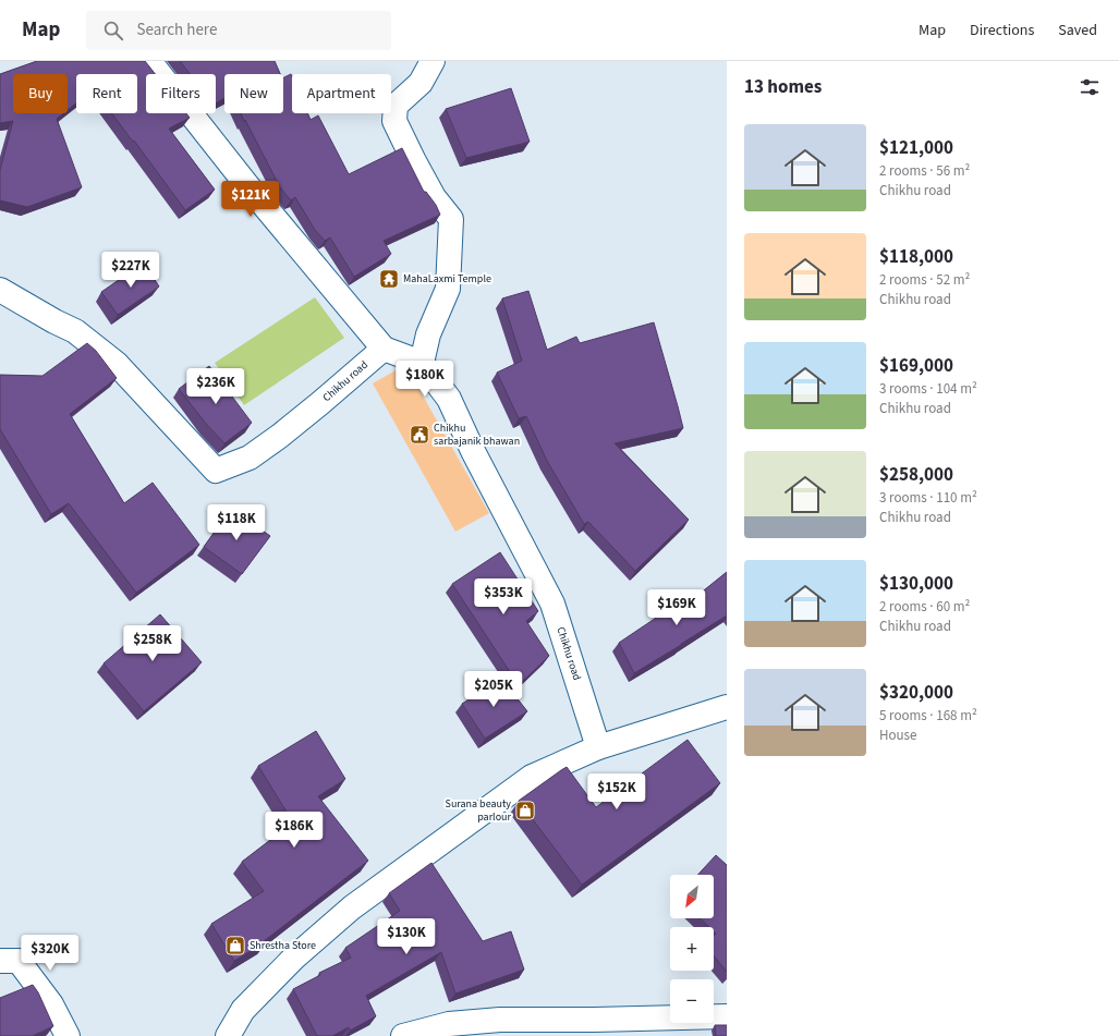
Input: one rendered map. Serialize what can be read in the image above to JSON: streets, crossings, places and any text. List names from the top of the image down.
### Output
{
  "streets": {
    "street": ["Chikhu road"]
  },
  "places": {
    "temple": ["MahaLaxmi Temple"],
    "public building": ["Chikhu sarbajanik bhawan"],
    "shop": ["Surana beauty parlour", "Shrestha Store"]
  },
  "north": "bottom left",
  "page": {
    "header": "Map",
    "search": "Search here",
    "nav": ["Map", "Directions", "Saved"],
    "heading": "13 homes",
    "chip": [
      "Buy",
      "Rent",
      "Filters",
      "New",
      "Apartment"
    ],
    "list": [
      {
        "name": "$121,000",
        "note": "2 rooms · 56 m² · Chikhu road"
      },
      {
        "name": "$118,000",
        "note": "2 rooms · 52 m² · Chikhu road"
      },
      {
        "name": "$169,000",
        "note": "3 rooms · 104 m² · Chikhu road"
      },
      {
        "name": "$258,000",
        "note": "3 rooms · 110 m² · Chikhu road"
      },
      {
        "name": "$130,000",
        "note": "2 rooms · 60 m² · Chikhu road"
      },
      {
        "name": "$320,000",
        "note": "5 rooms · 168 m² · House"
      }
    ],
    "price": [
      "$121K",
      "$227K",
      "$180K",
      "$236K",
      "$118K",
      "$353K",
      "$169K",
      "$258K",
      "$205K",
      "$152K",
      "$186K",
      "$130K",
      "$320K"
    ],
    "map_buttons": ["+", "−"]
  }
}
